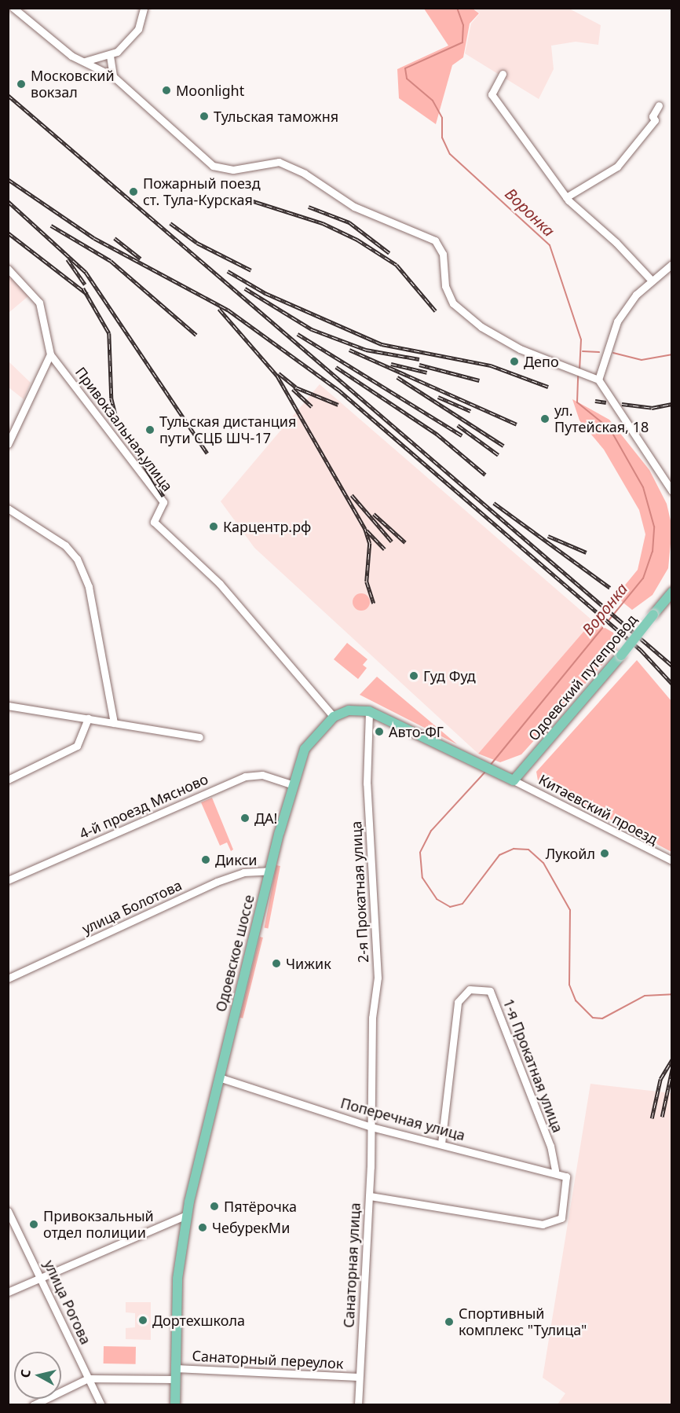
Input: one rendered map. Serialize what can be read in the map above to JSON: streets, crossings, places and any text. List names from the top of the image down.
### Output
{
  "streets": {
    "main road": ["Одоевский путепровод", "Одоевское шоссе"],
    "street": [
      "Привокзальная улица",
      "4-й проезд Мясново",
      "Китаевский проезд",
      "2-я Прокатная улица",
      "улица Болотова",
      "1-я Прокатная улица",
      "Поперечная улица",
      "Санаторная улица",
      "улица Рогова",
      "Санаторный переулок"
    ]
  },
  "crossings": [
    ["Привокзальная улица", "Одоевское шоссе"],
    ["Одоевский путепровод", "Китаевский проезд"],
    ["4-й проезд Мясново", "Одоевское шоссе"],
    ["2-я Прокатная улица", "Поперечная улица"],
    ["2-я Прокатная улица", "Санаторная улица"],
    ["улица Болотова", "Одоевское шоссе"],
    ["Одоевское шоссе", "Поперечная улица"],
    ["Одоевское шоссе", "Санаторный переулок"],
    ["1-я Прокатная улица", "Поперечная улица"],
    ["Поперечная улица", "Санаторная улица"],
    ["Санаторная улица", "Санаторный переулок"]
  ],
  "water": ["Воронка"],
  "places": [
    "Московский вокзал",
    "Moonlight",
    "Тульская таможня",
    "Пожарный поезд ст. Тула-Курская",
    "Депо",
    "ул. Путейская, 18",
    "Тульская дистанция пути СЦБ ШЧ-17",
    "Карцентр.рф",
    "Гуд Фуд",
    "Авто-ФГ",
    "ДА!",
    "Лукойл",
    "Дикси",
    "Чижик",
    "Пятёрочка",
    "Привокзальный отдел полиции",
    "ЧебурекМи",
    "Дортехшкола",
    "Спортивный комплекс \"Тулица\""
  ],
  "north": "left"
}
